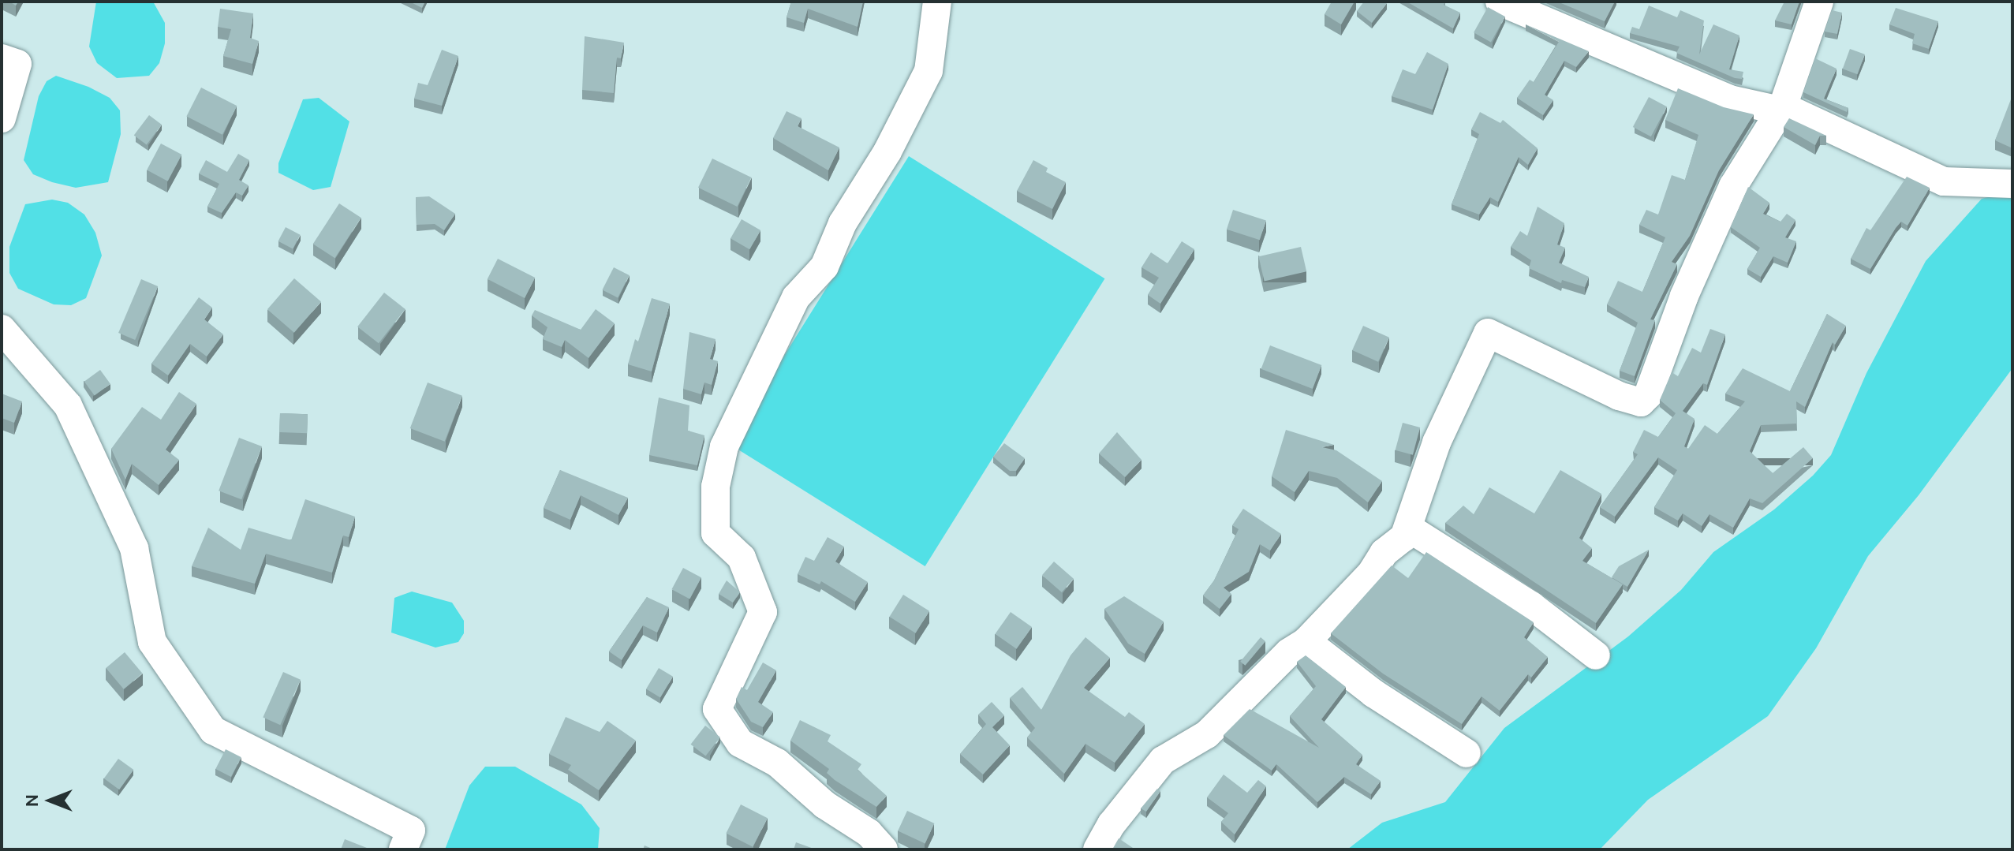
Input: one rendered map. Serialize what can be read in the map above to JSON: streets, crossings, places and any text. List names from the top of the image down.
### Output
{
  "north": "left"
}
